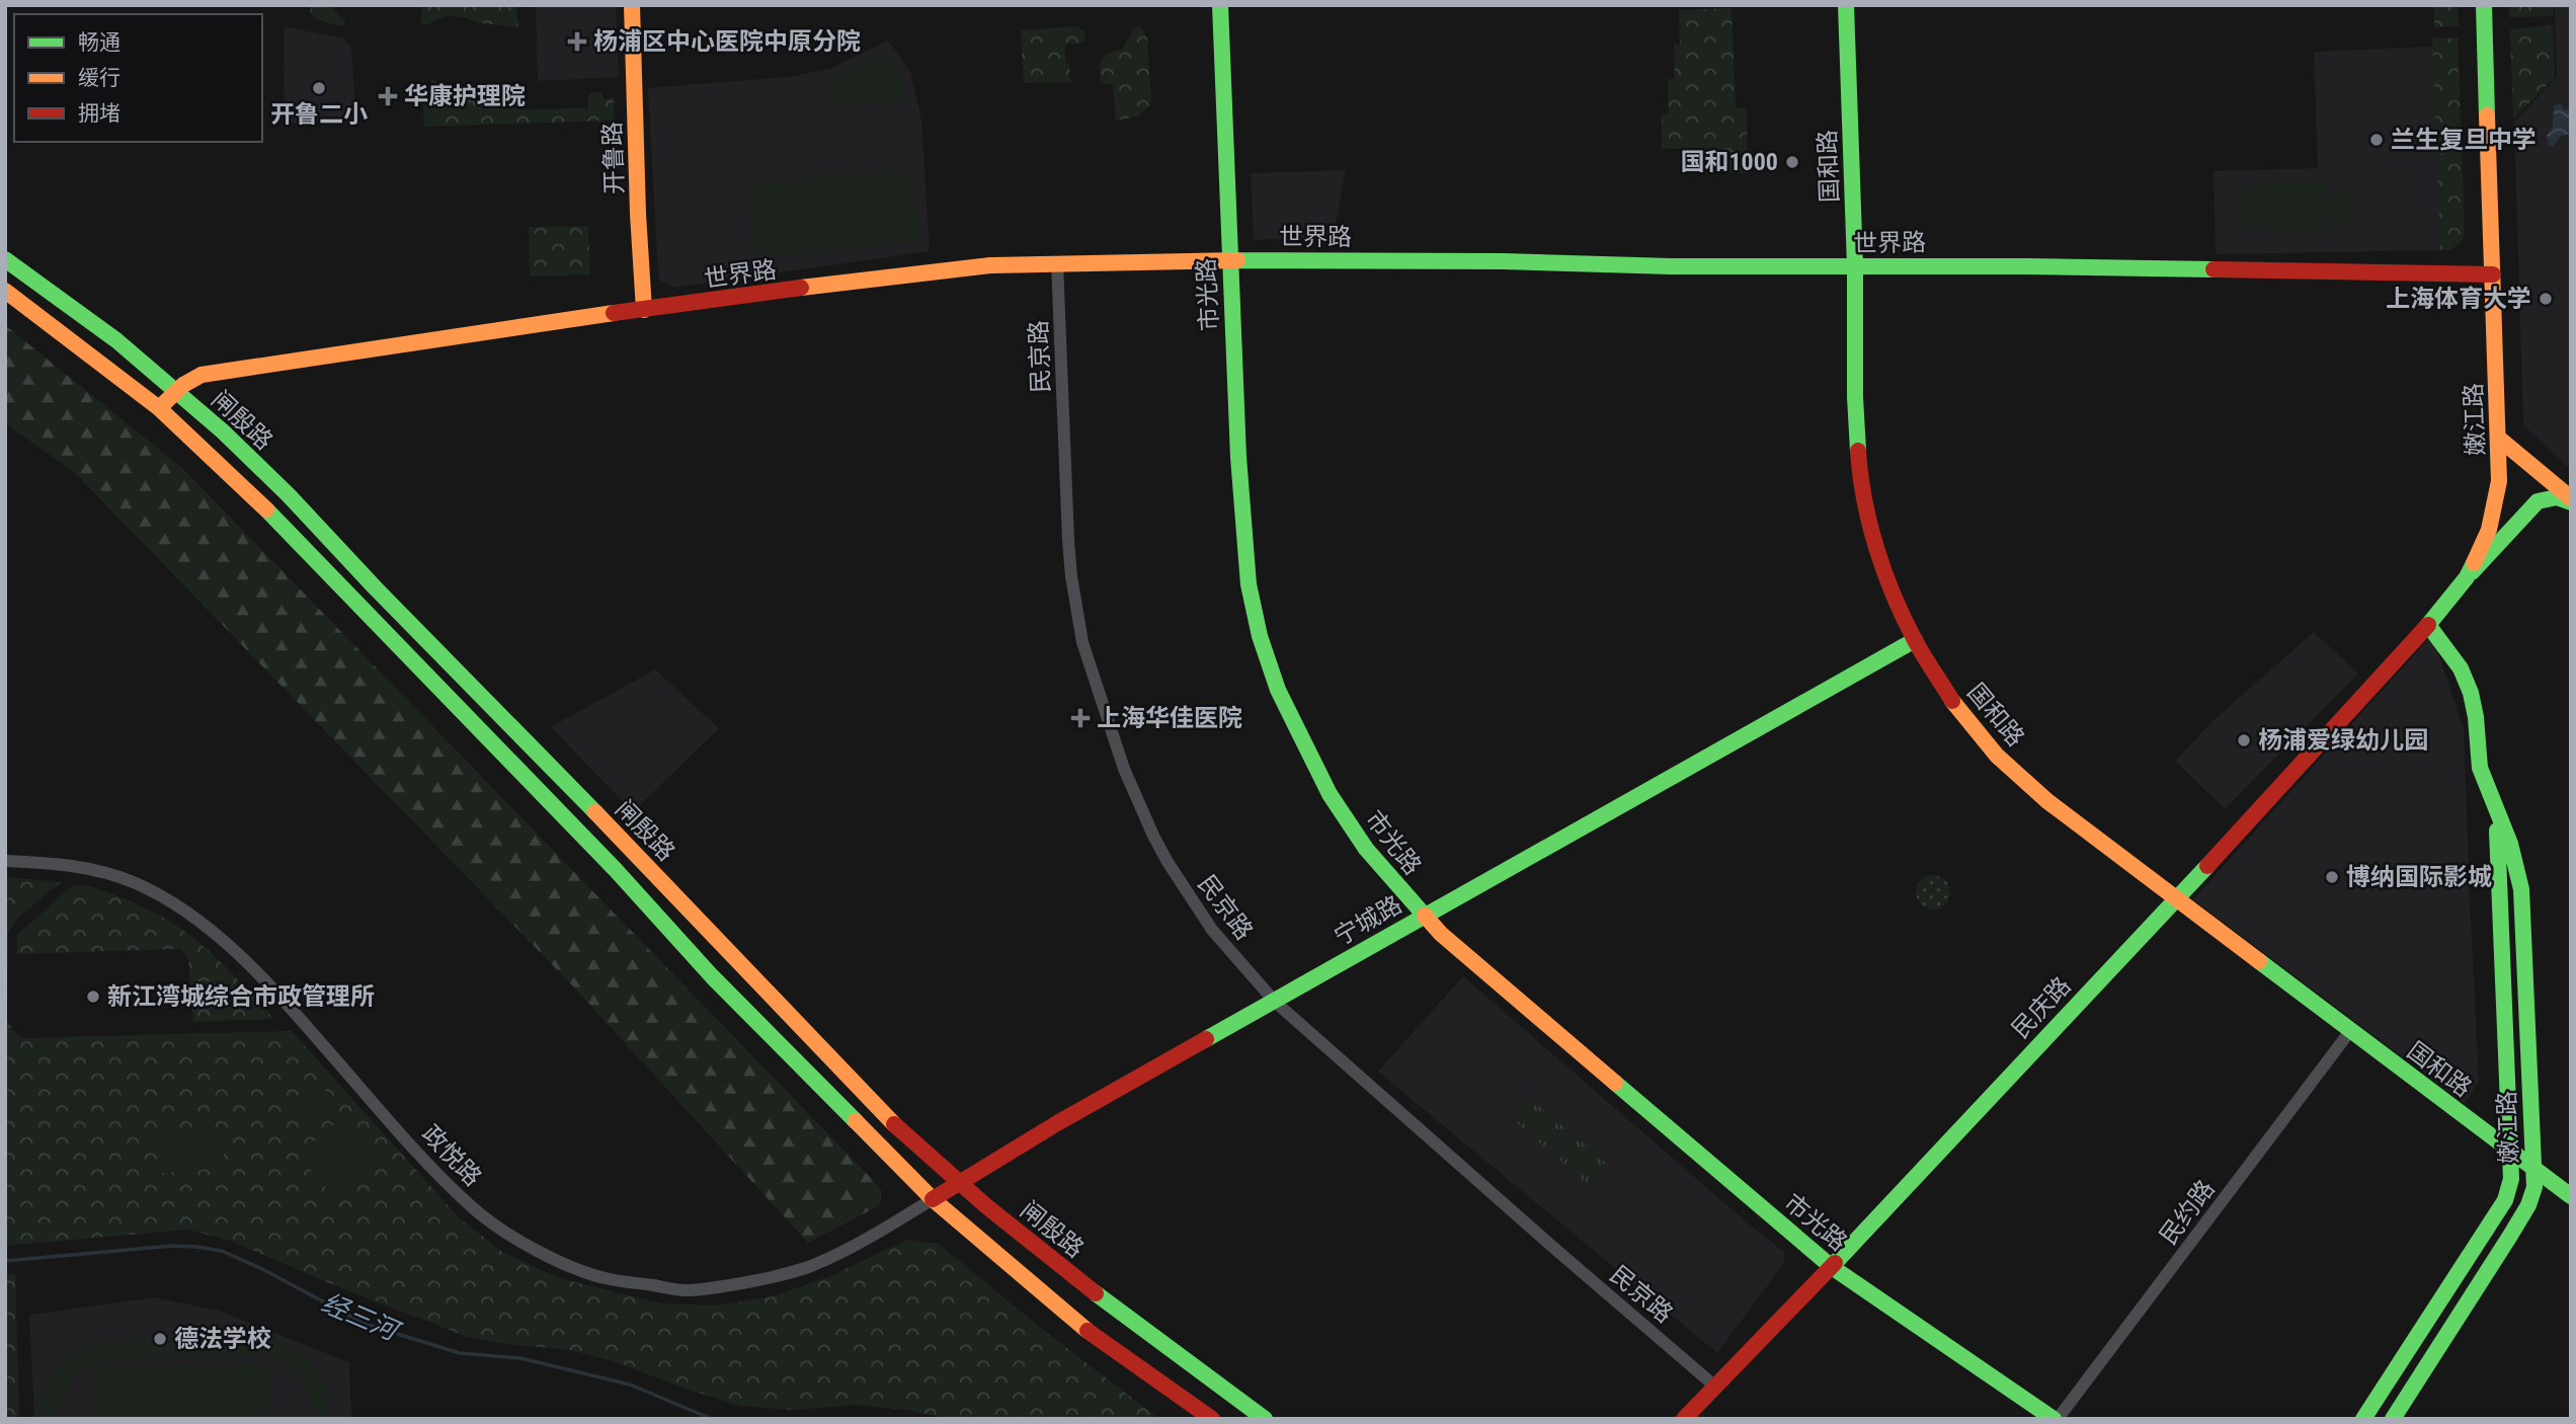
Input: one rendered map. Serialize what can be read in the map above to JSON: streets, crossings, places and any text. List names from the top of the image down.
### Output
{
  "streets": {
    "street": [
      "开鲁路",
      "国和路",
      "世界路",
      "市光路",
      "民京路",
      "嫩江路",
      "闸殷路",
      "宁城路",
      "民庆路",
      "政悦路",
      "民约路"
    ]
  },
  "crossings": [
    ["开鲁路", "世界路"],
    ["国和路", "世界路"],
    ["国和路", "嫩江路"],
    ["国和路", "宁城路"],
    ["国和路", "民庆路"],
    ["国和路", "民约路"],
    ["世界路", "市光路"],
    ["世界路", "民京路"],
    ["世界路", "嫩江路"],
    ["世界路", "闸殷路"],
    ["市光路", "宁城路"],
    ["市光路", "民庆路"],
    ["市光路", "民约路"],
    ["民京路", "宁城路"],
    ["民京路", "民庆路"],
    ["嫩江路", "民庆路"],
    ["闸殷路", "宁城路"],
    ["闸殷路", "政悦路"],
    ["宁城路", "政悦路"]
  ],
  "water": ["经三河"],
  "places": {
    "health": ["杨浦区中心医院中原分院", "华康护理院", "上海华佳医院"],
    "other": [
      "开鲁二小",
      "兰生复旦中学",
      "国和1000",
      "上海体育大学",
      "杨浦爱绿幼儿园",
      "博纳国际影城",
      "新江湾城综合市政管理所",
      "德法学校"
    ]
  },
  "legend": ["畅通", "缓行", "拥堵"]
}
